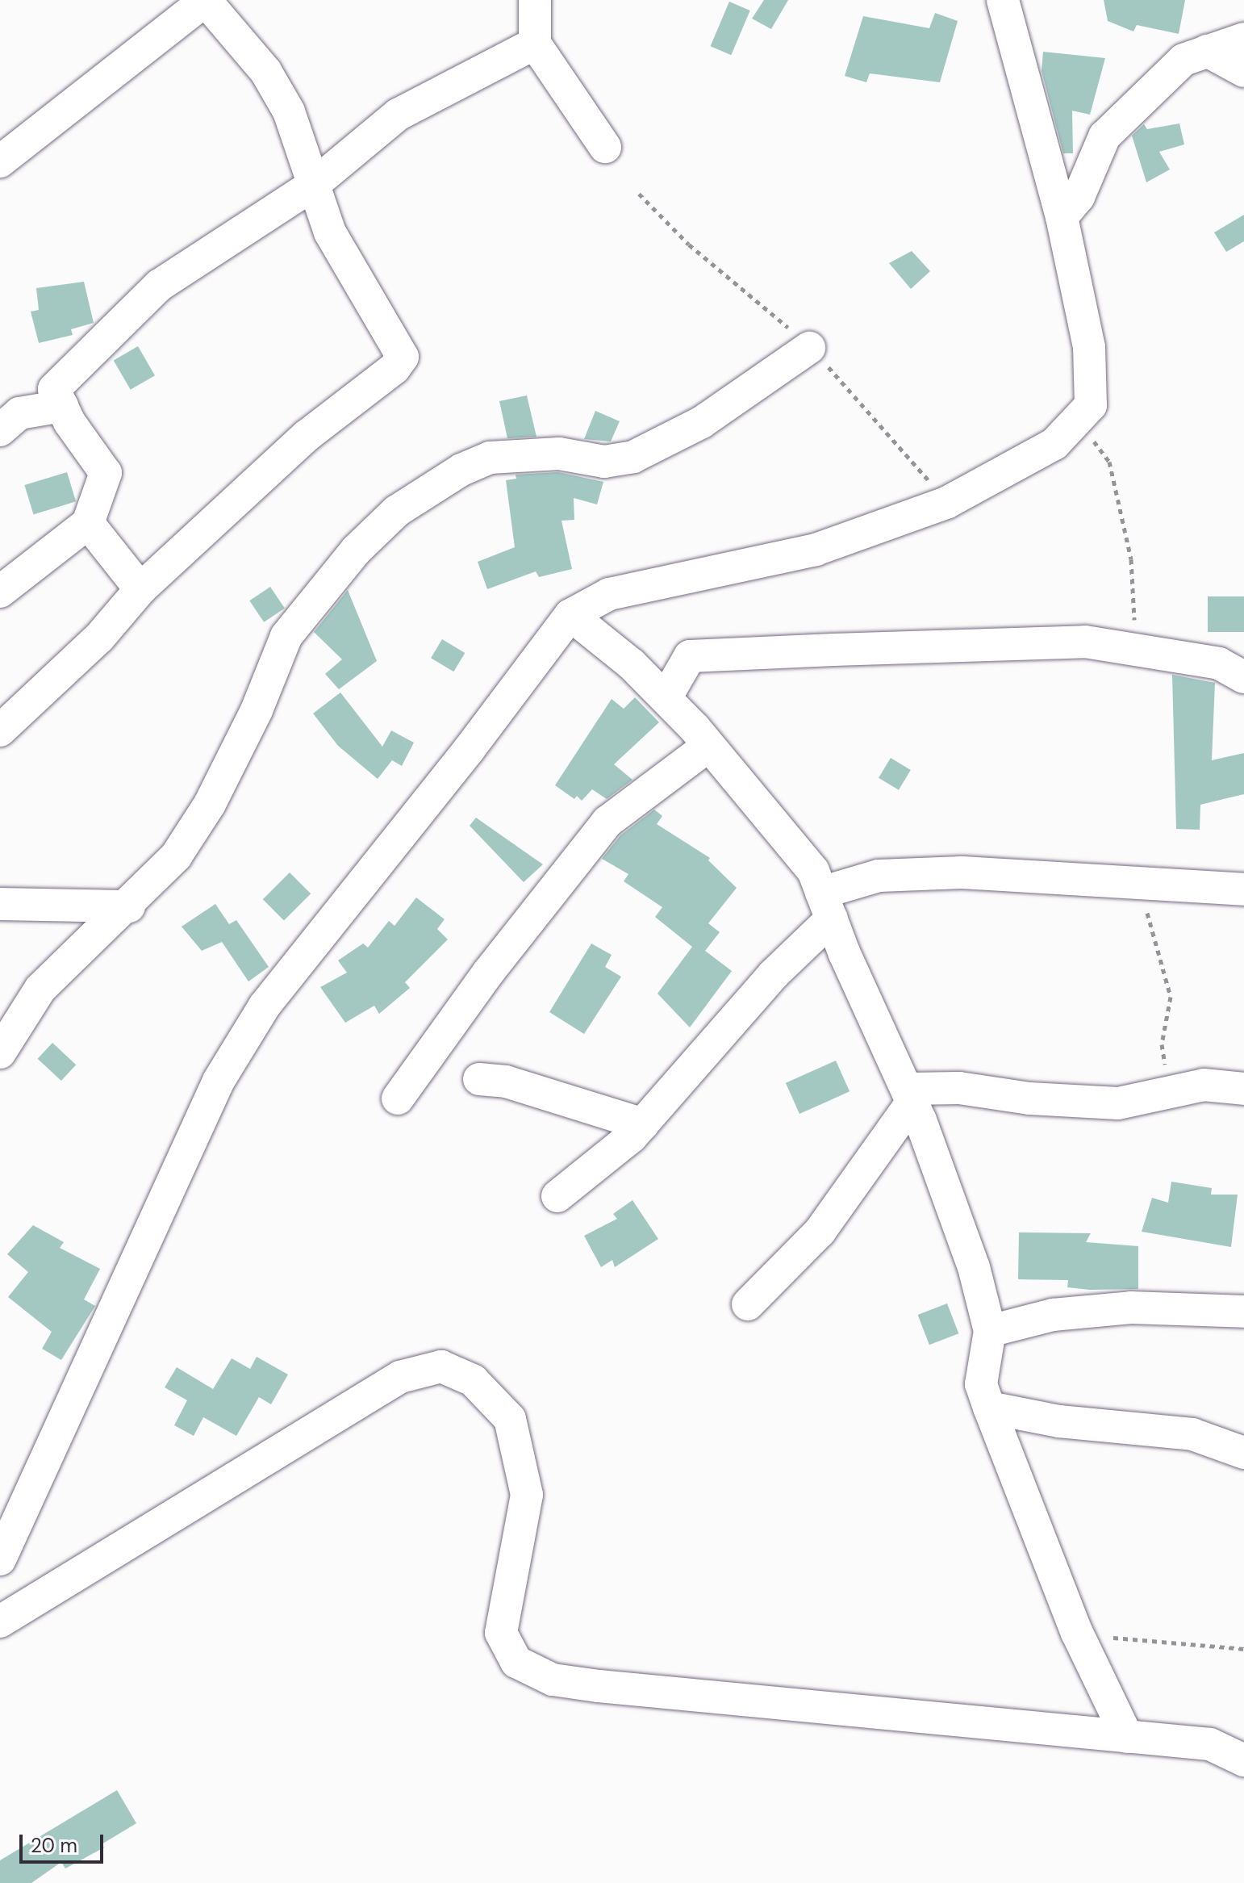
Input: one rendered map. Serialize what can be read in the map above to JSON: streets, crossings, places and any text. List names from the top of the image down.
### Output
{
  "scale_bar": "20 m"
}
